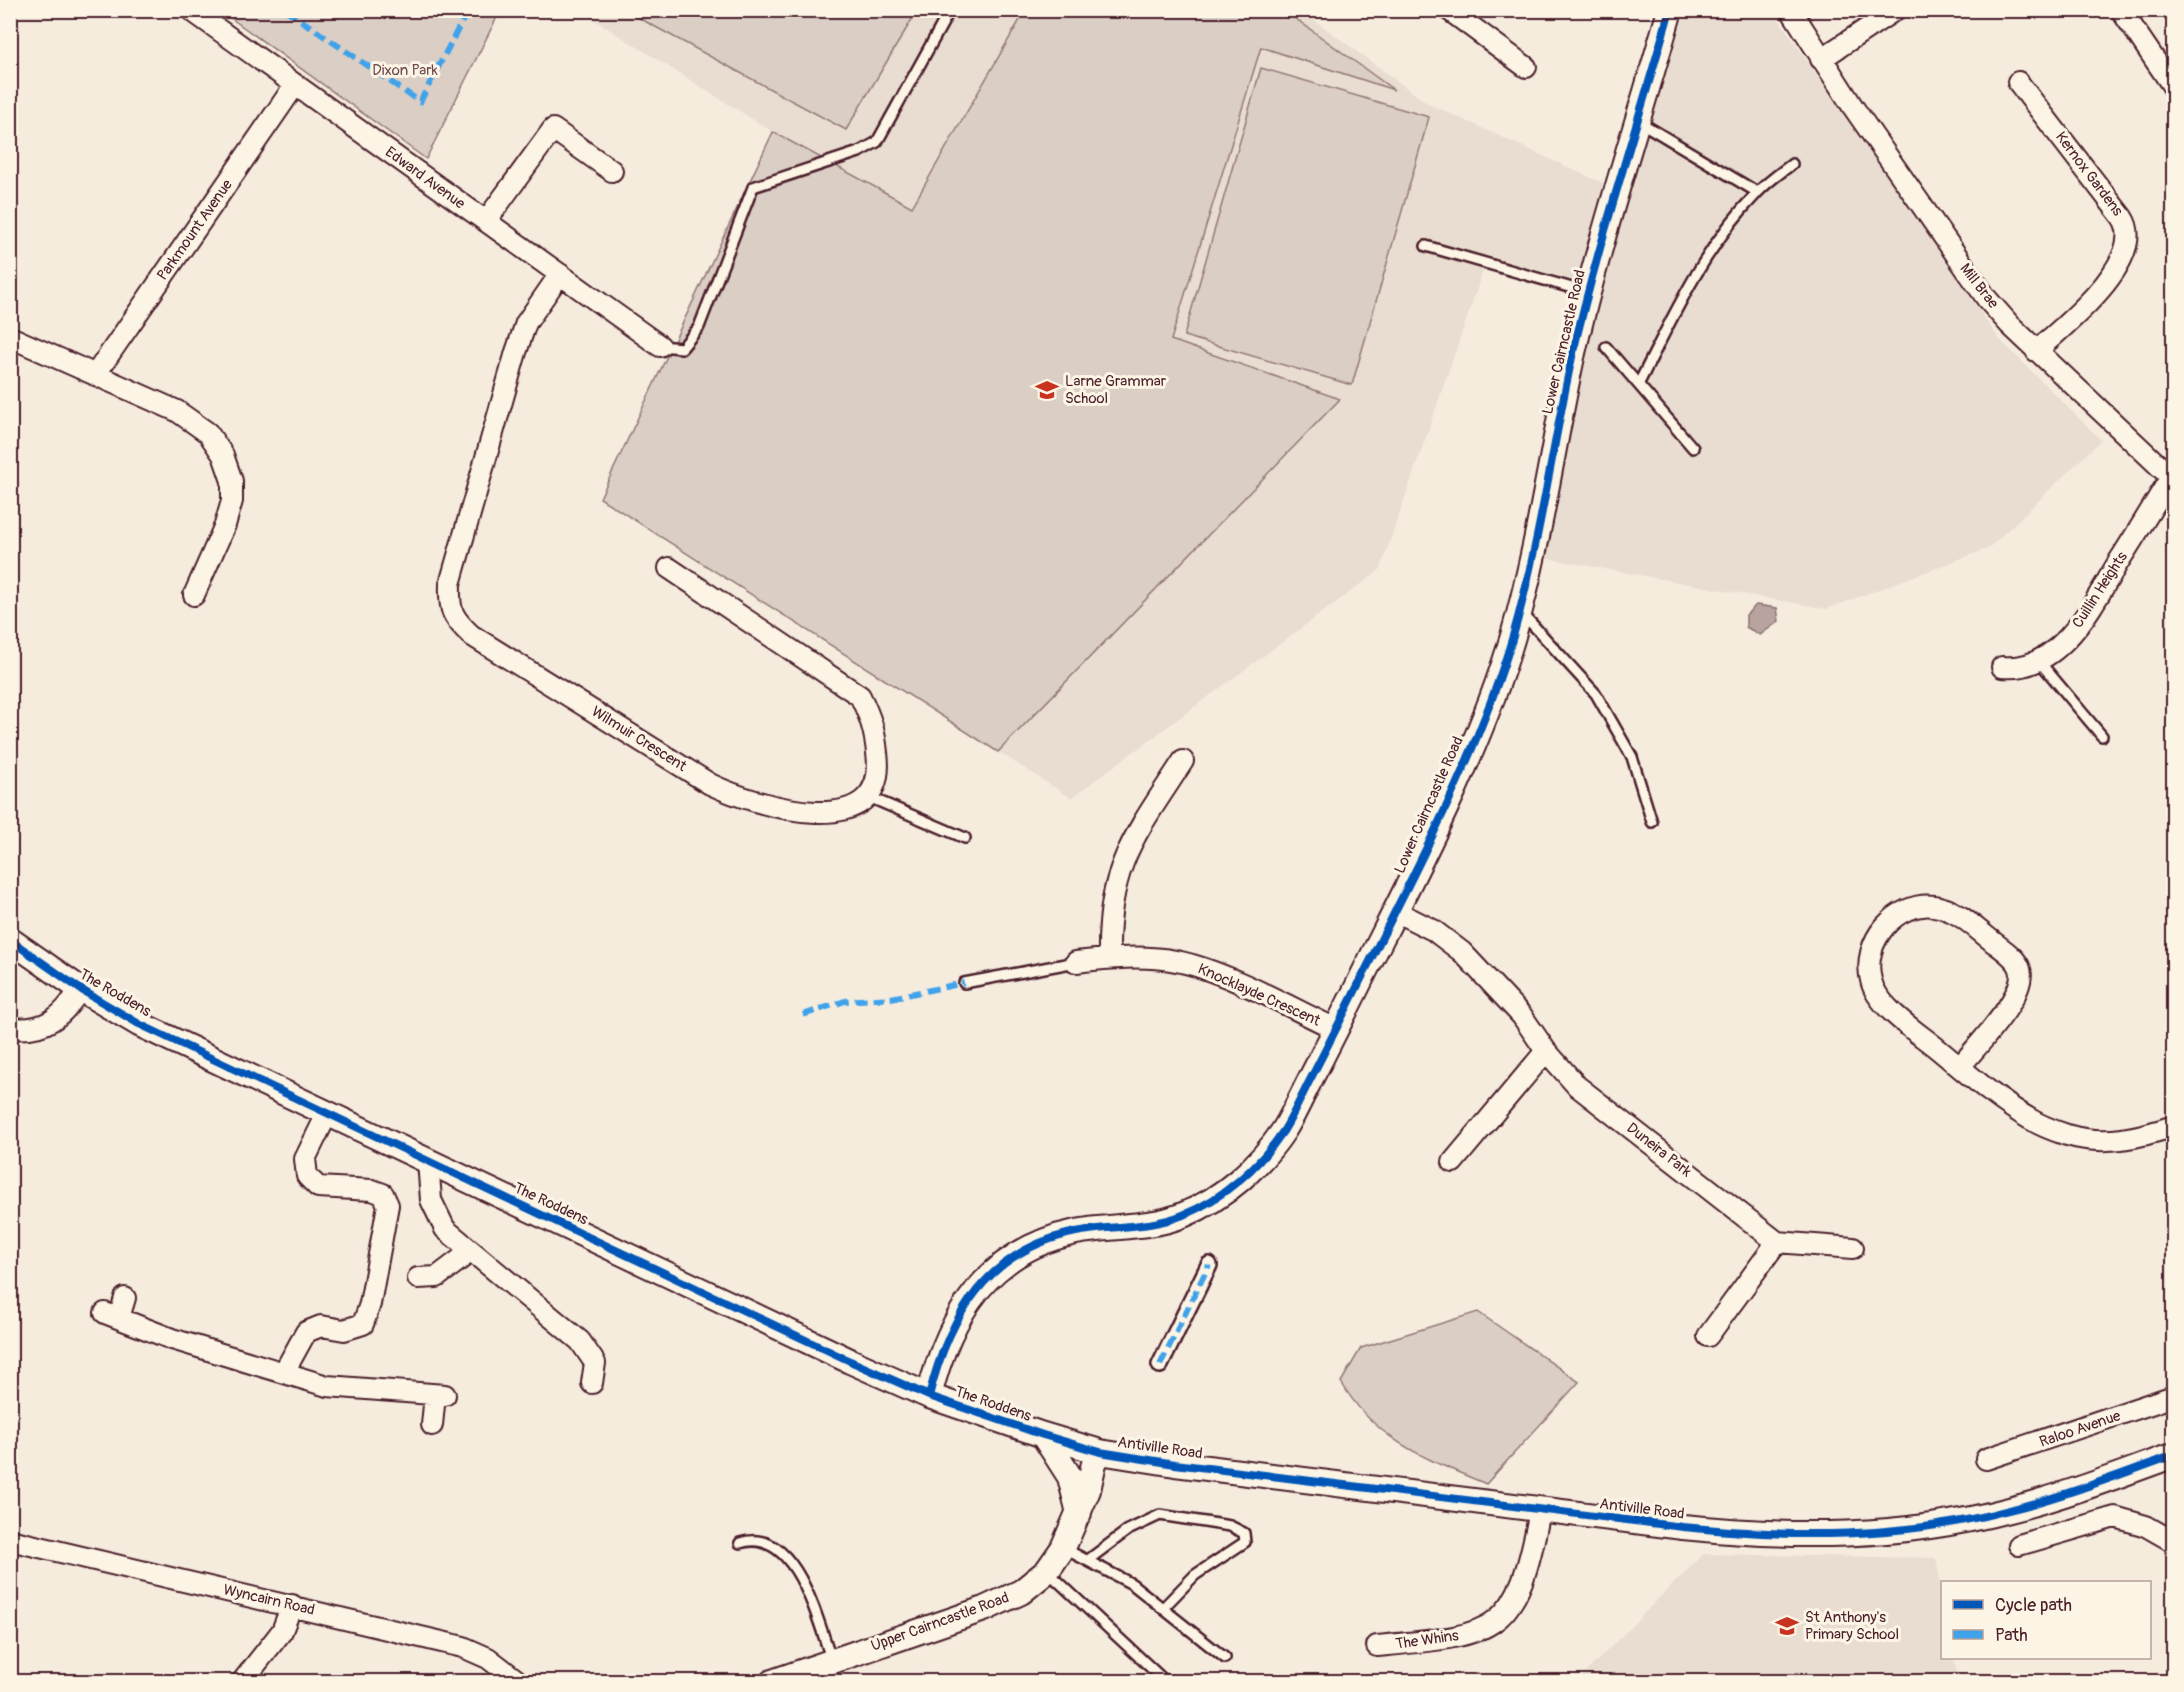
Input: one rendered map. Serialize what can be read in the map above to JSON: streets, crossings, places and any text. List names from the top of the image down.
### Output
{
  "streets": {
    "street": [
      "Kernox Gardens",
      "Edward Avenue",
      "Parkmount Avenue",
      "Mill Brae",
      "Lower Cairncastle Road",
      "Cuillin Heights",
      "Wilmuir Crescent",
      "The Roddens",
      "Knocklayde Crescent",
      "Duneira Park",
      "Raloo Avenue",
      "Antiville Road",
      "Wyncairn Road",
      "Upper Cairncastle Road",
      "The Whins"
    ]
  },
  "crossings": [
    ["Kernox Gardens", "Mill Brae"],
    ["Edward Avenue", "Parkmount Avenue"],
    ["Edward Avenue", "Wilmuir Crescent"],
    ["Mill Brae", "Cuillin Heights"],
    ["Lower Cairncastle Road", "The Roddens"],
    ["Lower Cairncastle Road", "Knocklayde Crescent"],
    ["Lower Cairncastle Road", "Duneira Park"],
    ["The Roddens", "Antiville Road"],
    ["The Roddens", "Upper Cairncastle Road"],
    ["Antiville Road", "Upper Cairncastle Road"],
    ["Antiville Road", "The Whins"]
  ],
  "parks": ["Dixon Park"],
  "places": {
    "school or university": ["Larne Grammar School", "St Anthony's Primary School"]
  },
  "legend": ["Cycle path", "Path"]
}
